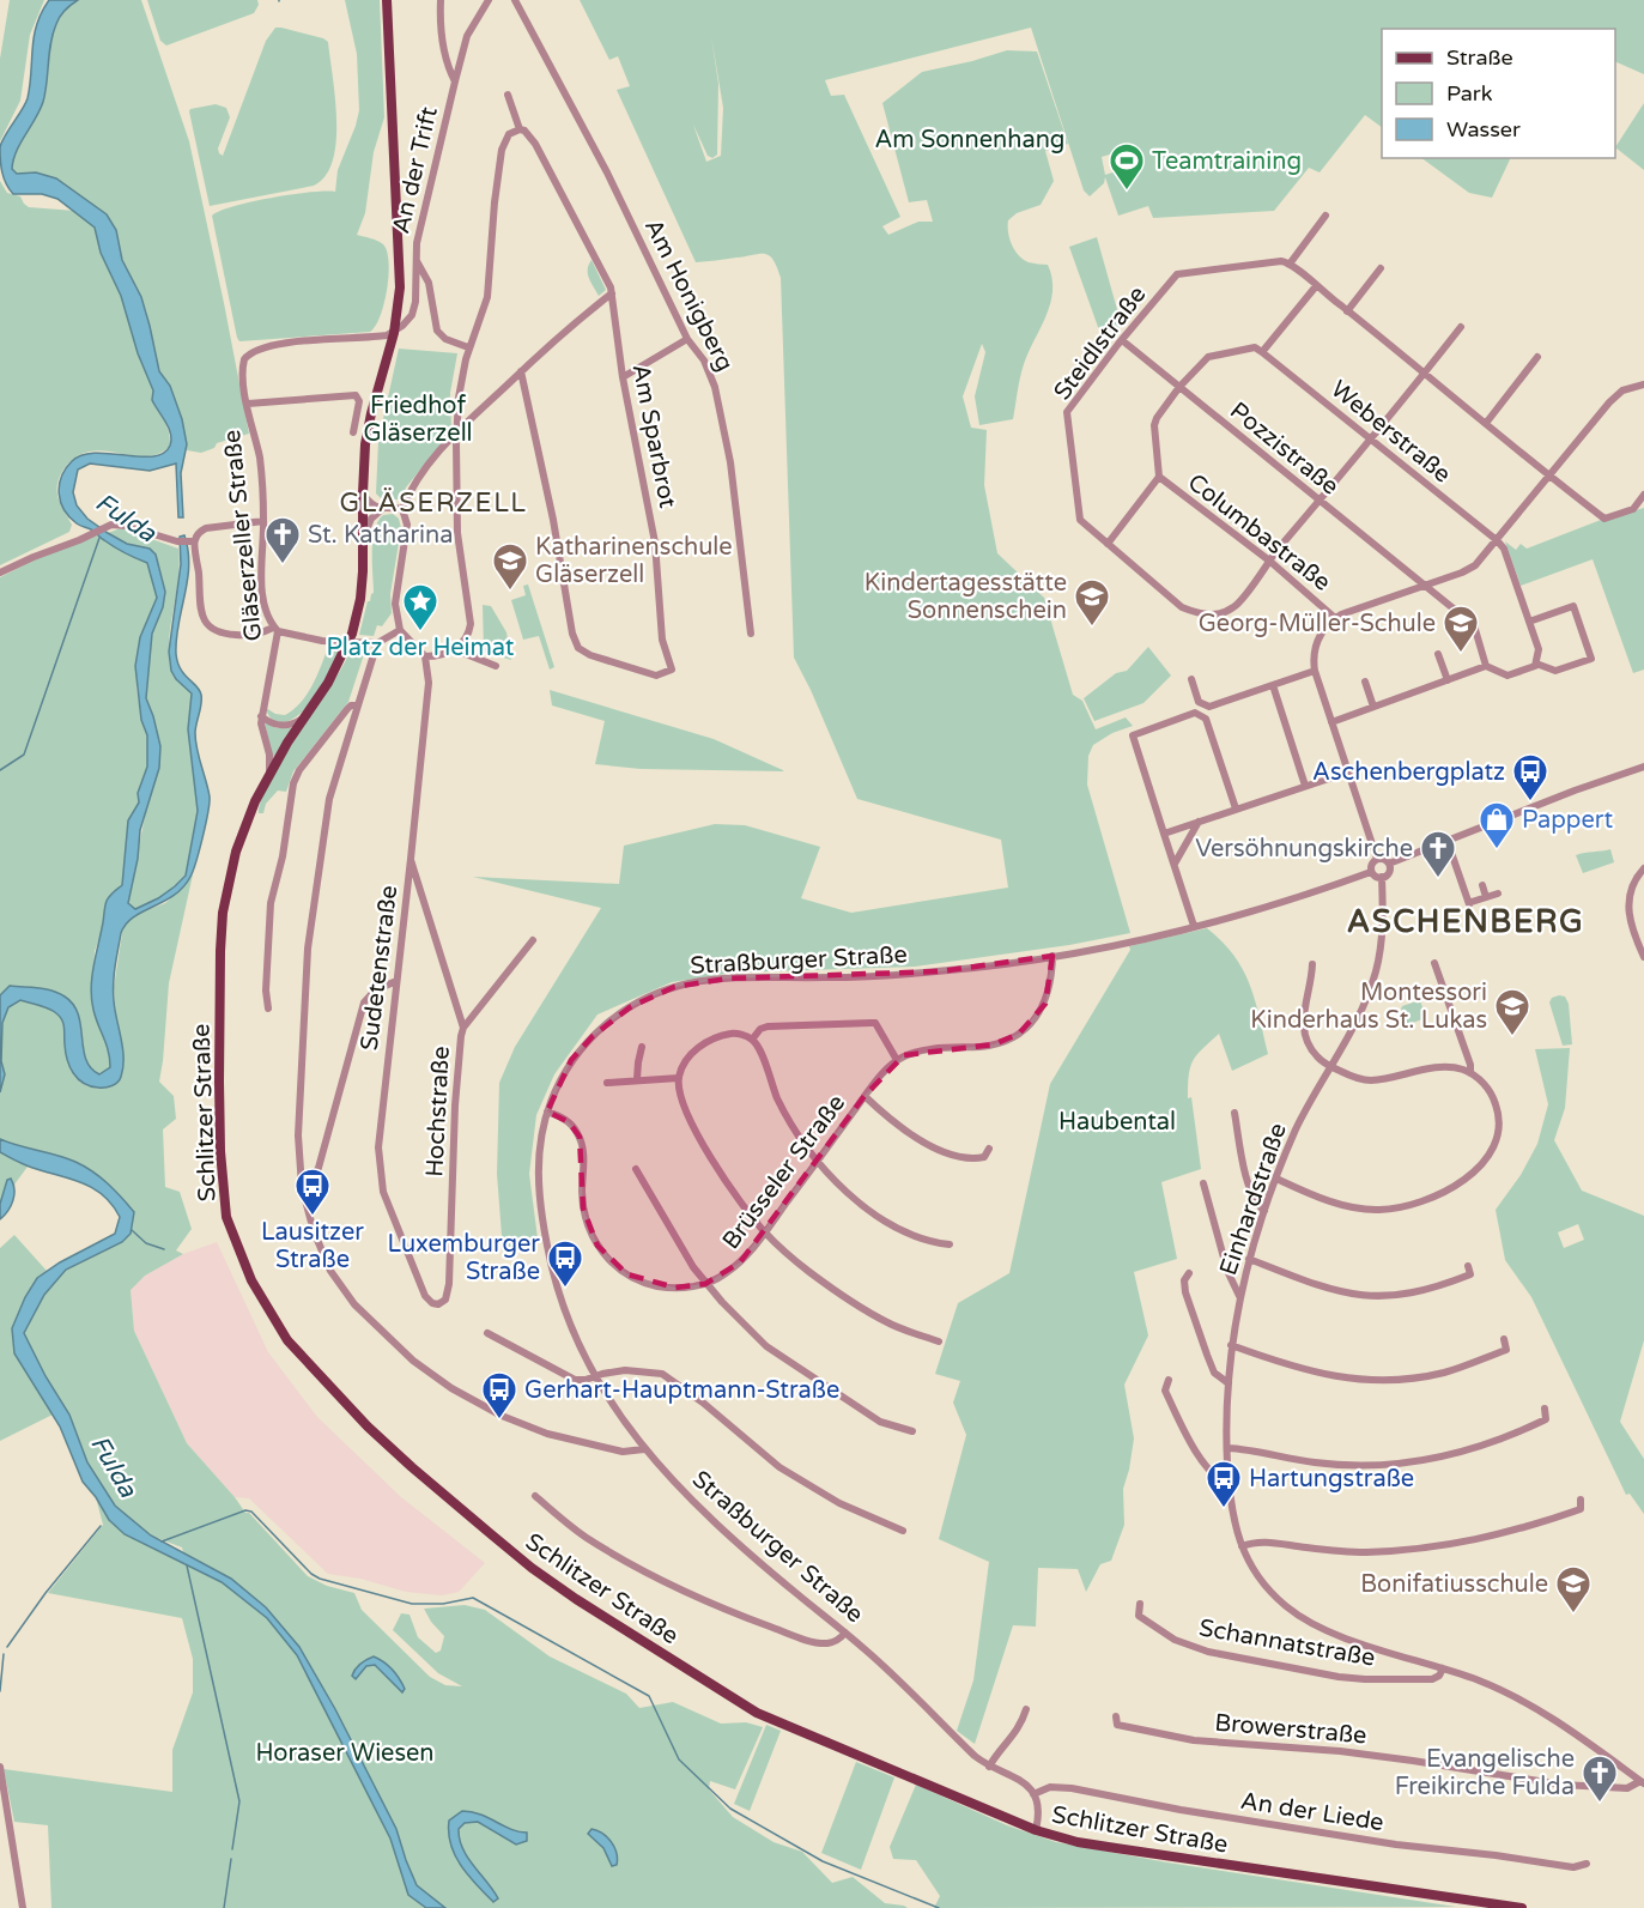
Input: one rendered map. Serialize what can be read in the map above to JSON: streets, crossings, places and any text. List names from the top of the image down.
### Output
{
  "streets": {
    "main road": ["Schlitzer Straße"],
    "street": [
      "An der Trift",
      "Am Honigberg",
      "Steidlstraße",
      "Weberstraße",
      "Am Sparbrot",
      "Pozzistraße",
      "Columbastraße",
      "Gläserzeller Straße",
      "Straßburger Straße",
      "Sudetenstraße",
      "Hochstraße",
      "Brüsseler Straße",
      "Einhardstraße",
      "Schannatstraße",
      "Browerstraße",
      "An der Liede"
    ]
  },
  "crossings": [
    ["An der Trift", "Gläserzeller Straße"],
    ["Steidlstraße", "Weberstraße"],
    ["Steidlstraße", "Pozzistraße"],
    ["Steidlstraße", "Columbastraße"],
    ["Gläserzeller Straße", "Schlitzer Straße"],
    ["Straßburger Straße", "Brüsseler Straße"],
    ["Straßburger Straße", "Einhardstraße"],
    ["Straßburger Straße", "An der Liede"],
    ["Sudetenstraße", "Hochstraße"],
    ["Einhardstraße", "Schannatstraße"],
    ["Einhardstraße", "Browerstraße"]
  ],
  "districts": ["GLÄSERZELL", "ASCHENBERG"],
  "water": ["Fulda"],
  "parks": [
    "Am Sonnenhang",
    "Friedhof Gläserzell",
    "Haubental",
    "Horaser Wiesen"
  ],
  "places": {
    "sports": ["Teamtraining"],
    "church": ["St. Katharina", "Versöhnungskirche", "Evangelische Freikirche Fulda"],
    "school or university": [
      "Katharinenschule Gläserzell",
      "Kindertagesstätte Sonnenschein",
      "Georg-Müller-Schule",
      "Montessori Kinderhaus St. Lukas",
      "Bonifatiusschule"
    ],
    "place": ["Platz der Heimat"],
    "bus stop": [
      "Aschenbergplatz",
      "Lausitzer Straße",
      "Luxemburger Straße",
      "Gerhart-Hauptmann-Straße",
      "Hartungstraße"
    ],
    "shop": ["Pappert"]
  },
  "legend": ["Straße", "Park", "Wasser"]
}
